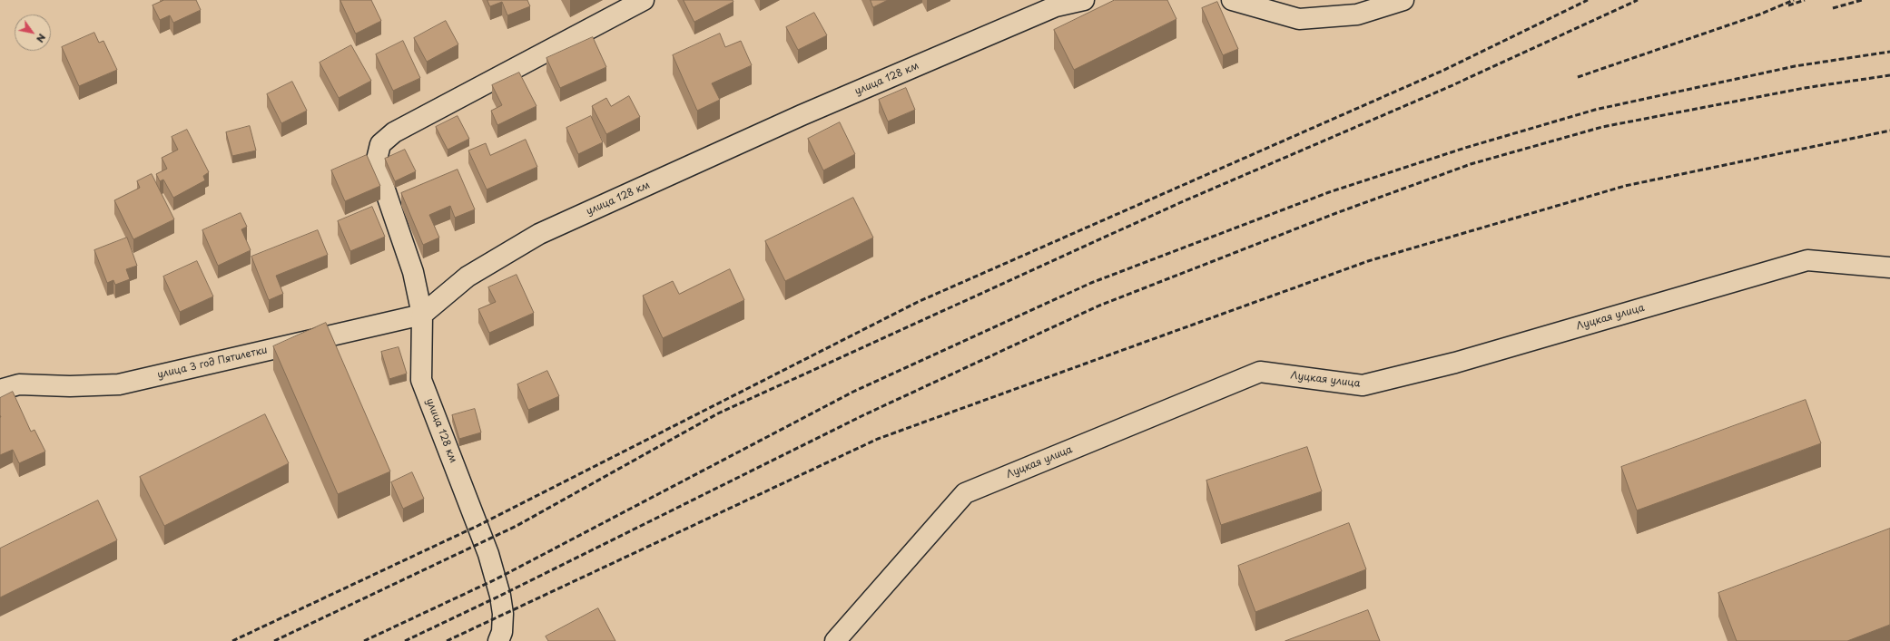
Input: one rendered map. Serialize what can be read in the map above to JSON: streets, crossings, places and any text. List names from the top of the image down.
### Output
{
  "streets": {
    "street": ["улица 128 км", "Луцкая улица", "улица 3 год Пятилетки"]
  },
  "crossings": [
    ["улица 128 км", "улица 3 год Пятилетки"]
  ],
  "north": "bottom right"
}
